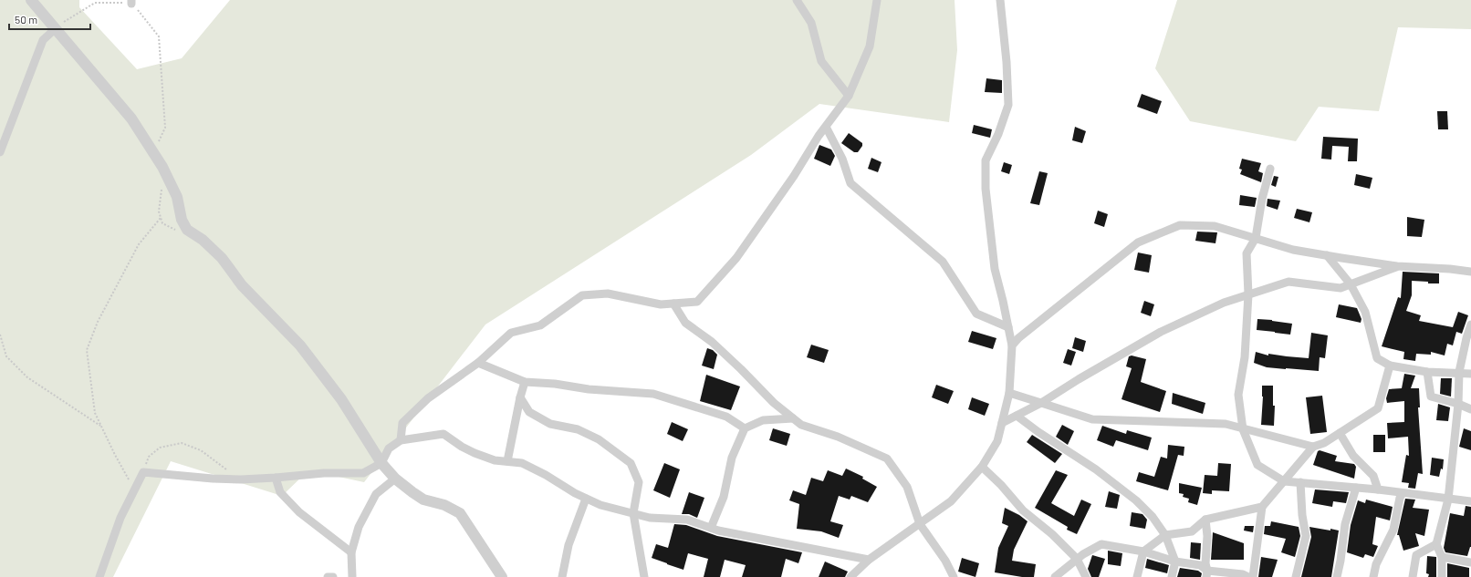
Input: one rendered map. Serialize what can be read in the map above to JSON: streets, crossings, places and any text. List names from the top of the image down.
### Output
{
  "scale_bar": "50 m"
}
